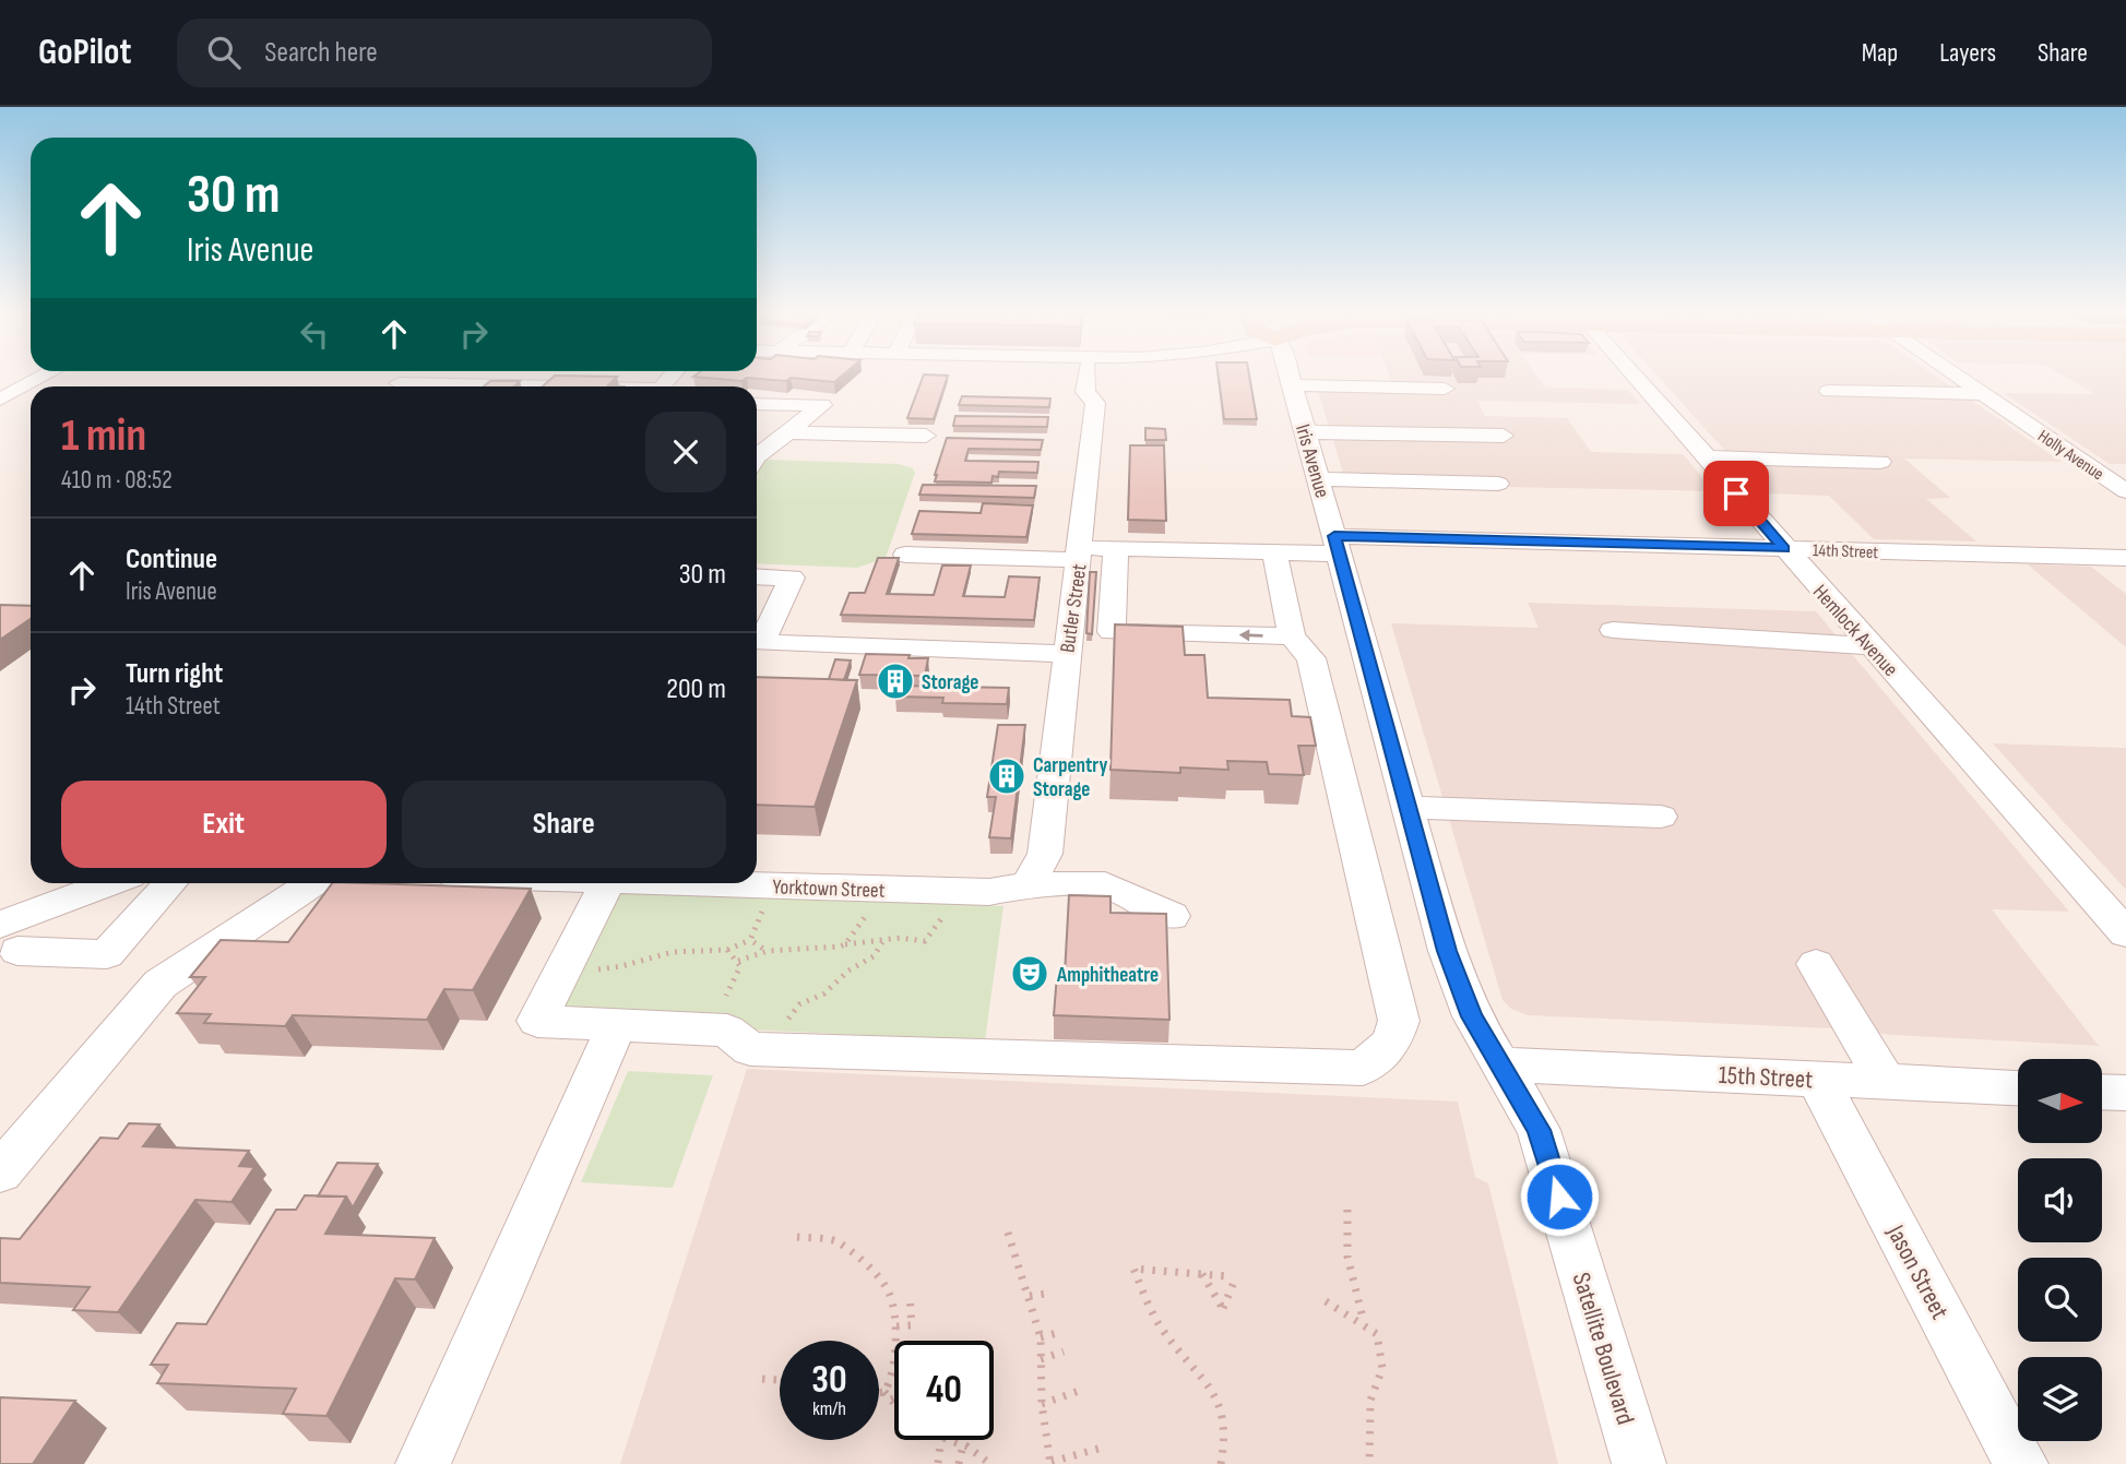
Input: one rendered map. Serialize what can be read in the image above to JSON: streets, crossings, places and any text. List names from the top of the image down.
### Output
{
  "streets": {
    "street": [
      "Holly Avenue",
      "Iris Avenue",
      "14th Street",
      "Butler Street",
      "Hemlock Avenue",
      "Yorktown Street",
      "15th Street",
      "Jason Street",
      "Satellite Boulevard"
    ]
  },
  "crossings": [
    ["Iris Avenue", "14th Street"],
    ["Iris Avenue", "15th Street"],
    ["Iris Avenue", "Satellite Boulevard"],
    ["14th Street", "Butler Street"],
    ["14th Street", "Hemlock Avenue"],
    ["Butler Street", "Yorktown Street"],
    ["15th Street", "Jason Street"],
    ["15th Street", "Satellite Boulevard"]
  ],
  "places": {
    "building": ["Storage", "Carpentry Storage"],
    "theatre": ["Amphitheatre"]
  },
  "north": "right",
  "page": {
    "header": "GoPilot",
    "search": "Search here",
    "nav": ["Map", "Layers", "Share"],
    "turn": ["30 m", "Iris Avenue"],
    "heading": ["1 min", "410 m · 08:52"],
    "list": [
      {
        "name": "Continue",
        "note": "Iris Avenue",
        "value": "30 m"
      },
      {
        "name": "Turn right",
        "note": "14th Street",
        "value": "200 m"
      }
    ],
    "buttons": ["Exit", "Share"],
    "speed": "30 km/h",
    "limit": "40"
  }
}
